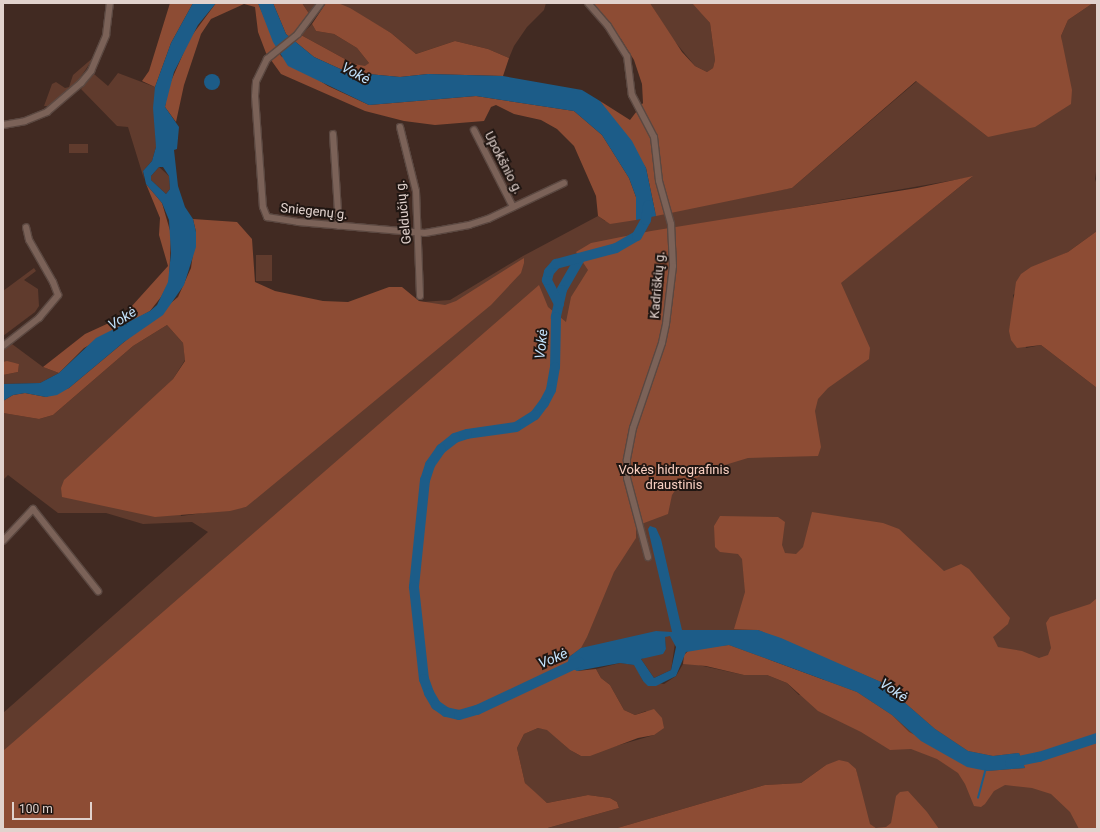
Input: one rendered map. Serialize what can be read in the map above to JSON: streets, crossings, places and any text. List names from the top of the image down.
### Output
{
  "streets": {
    "street": [
      "Upokšnio g.",
      "Sniegenų g.",
      "Geldučių g.",
      "Kadriškių g."
    ]
  },
  "crossings": [
    ["Upokšnio g.", "Sniegenų g."],
    ["Sniegenų g.", "Geldučių g."]
  ],
  "water": ["Vokė"],
  "parks": ["Vokės hidrografinis draustinis"],
  "scale_bar": "100 m"
}
